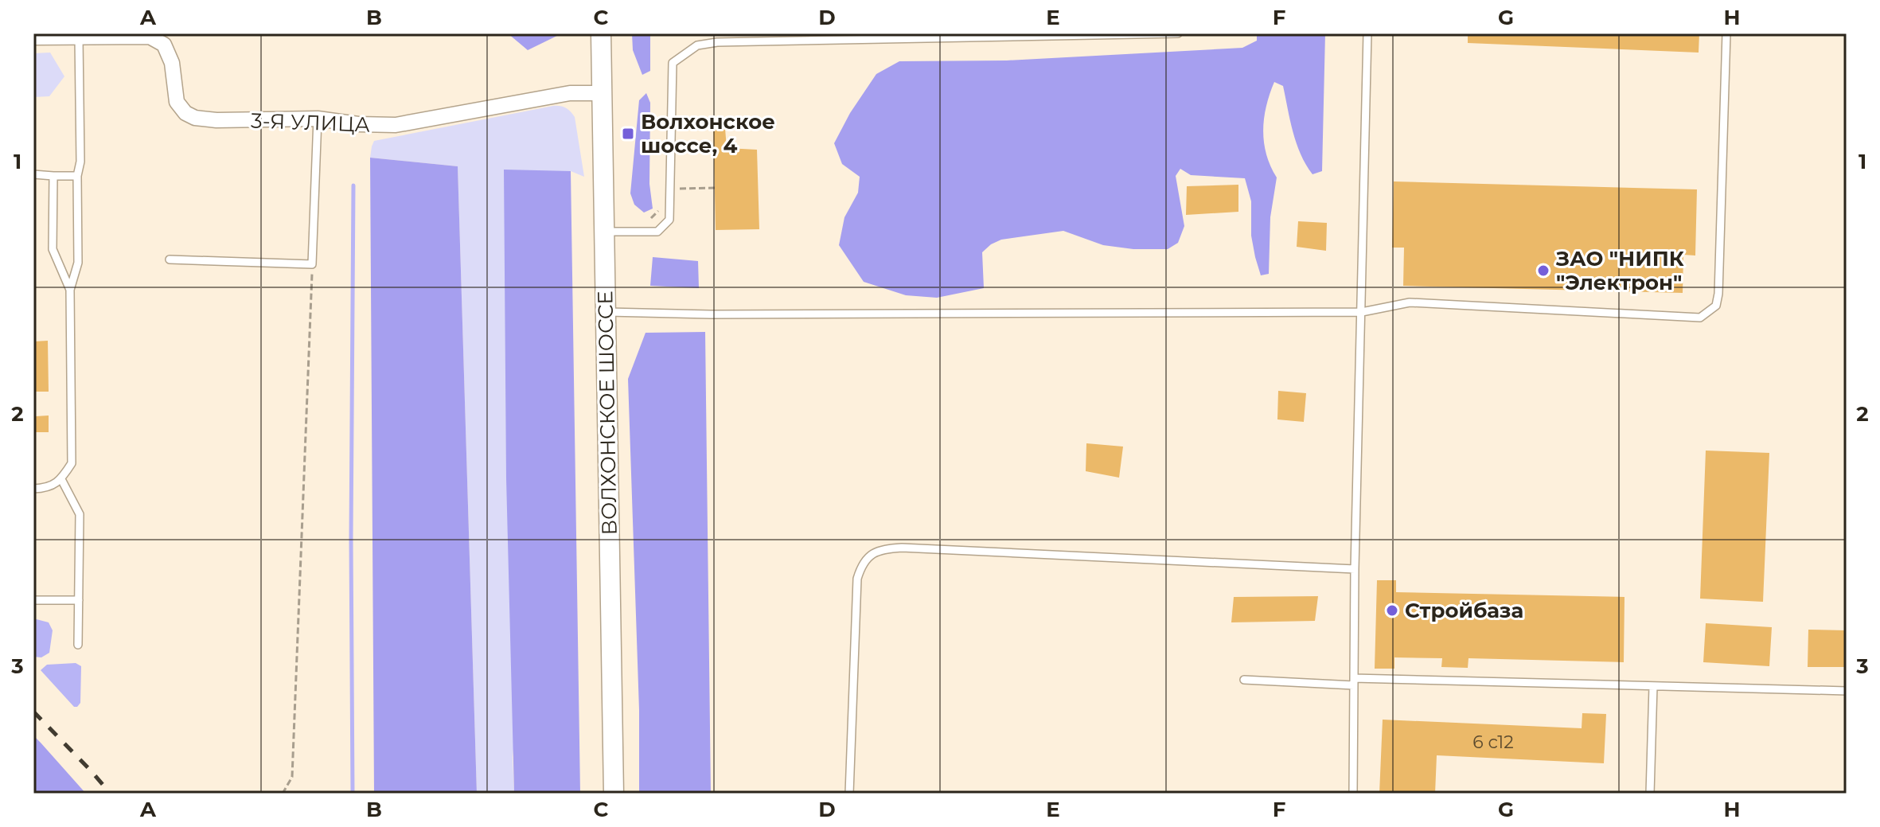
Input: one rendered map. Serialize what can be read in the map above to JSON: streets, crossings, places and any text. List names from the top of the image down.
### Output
{
  "streets": {
    "main road": ["ВОЛХОНСКОЕ ШОССЕ"],
    "street": ["3-Я УЛИЦА"]
  },
  "crossings": [
    ["3-Я УЛИЦА", "ВОЛХОНСКОЕ ШОССЕ"]
  ],
  "places": {
    "transit": ["Волхонское шоссе, 4"],
    "other": ["ЗАО \"НИПК \"Электрон\"", "Стройбаза"]
  },
  "house_numbers": ["6 с12"],
  "grid": {
    "columns": [
      "A",
      "B",
      "C",
      "D",
      "E",
      "F",
      "G",
      "H"
    ],
    "rows": ["1", "2", "3"]
  }
}
